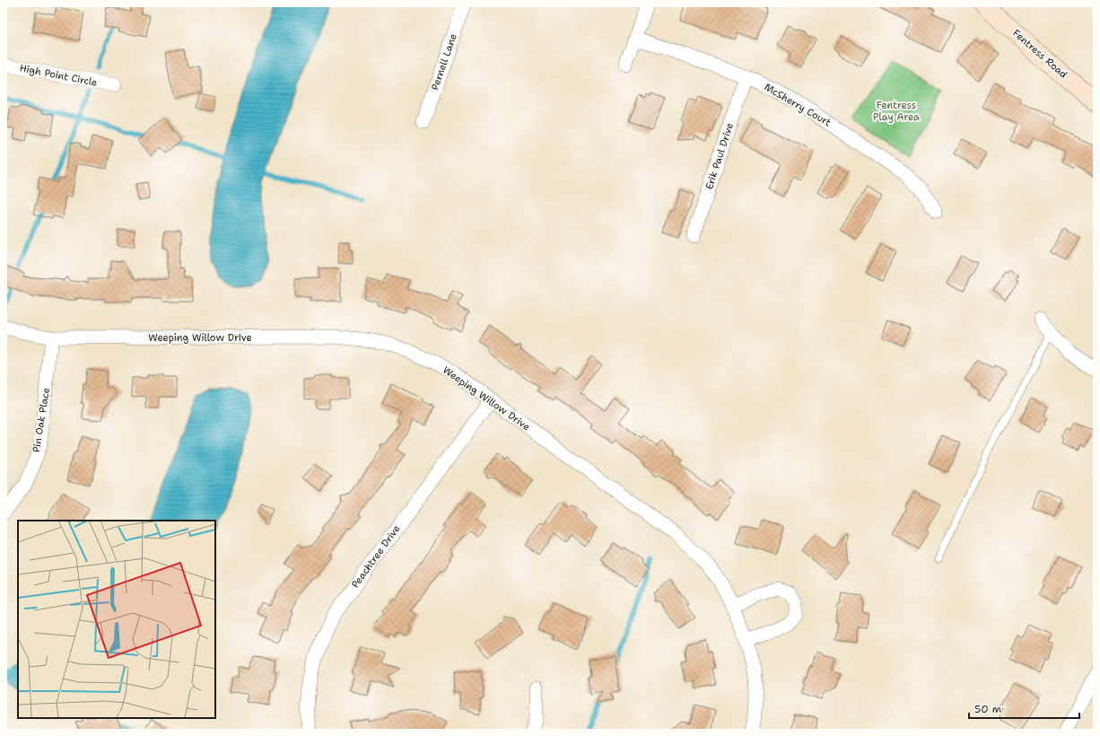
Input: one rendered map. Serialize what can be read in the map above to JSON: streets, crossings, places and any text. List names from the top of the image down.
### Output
{
  "streets": {
    "street": [
      "Fentress Road",
      "Pernell Lane",
      "High Point Circle",
      "McSherry Court",
      "Erik Paul Drive",
      "Weeping Willow Drive",
      "Pin Oak Place",
      "Peachtree Drive"
    ]
  },
  "crossings": [
    ["McSherry Court", "Erik Paul Drive"],
    ["Weeping Willow Drive", "Pin Oak Place"],
    ["Weeping Willow Drive", "Peachtree Drive"]
  ],
  "parks": ["Fentress Play Area"],
  "scale_bar": "50 m"
}
